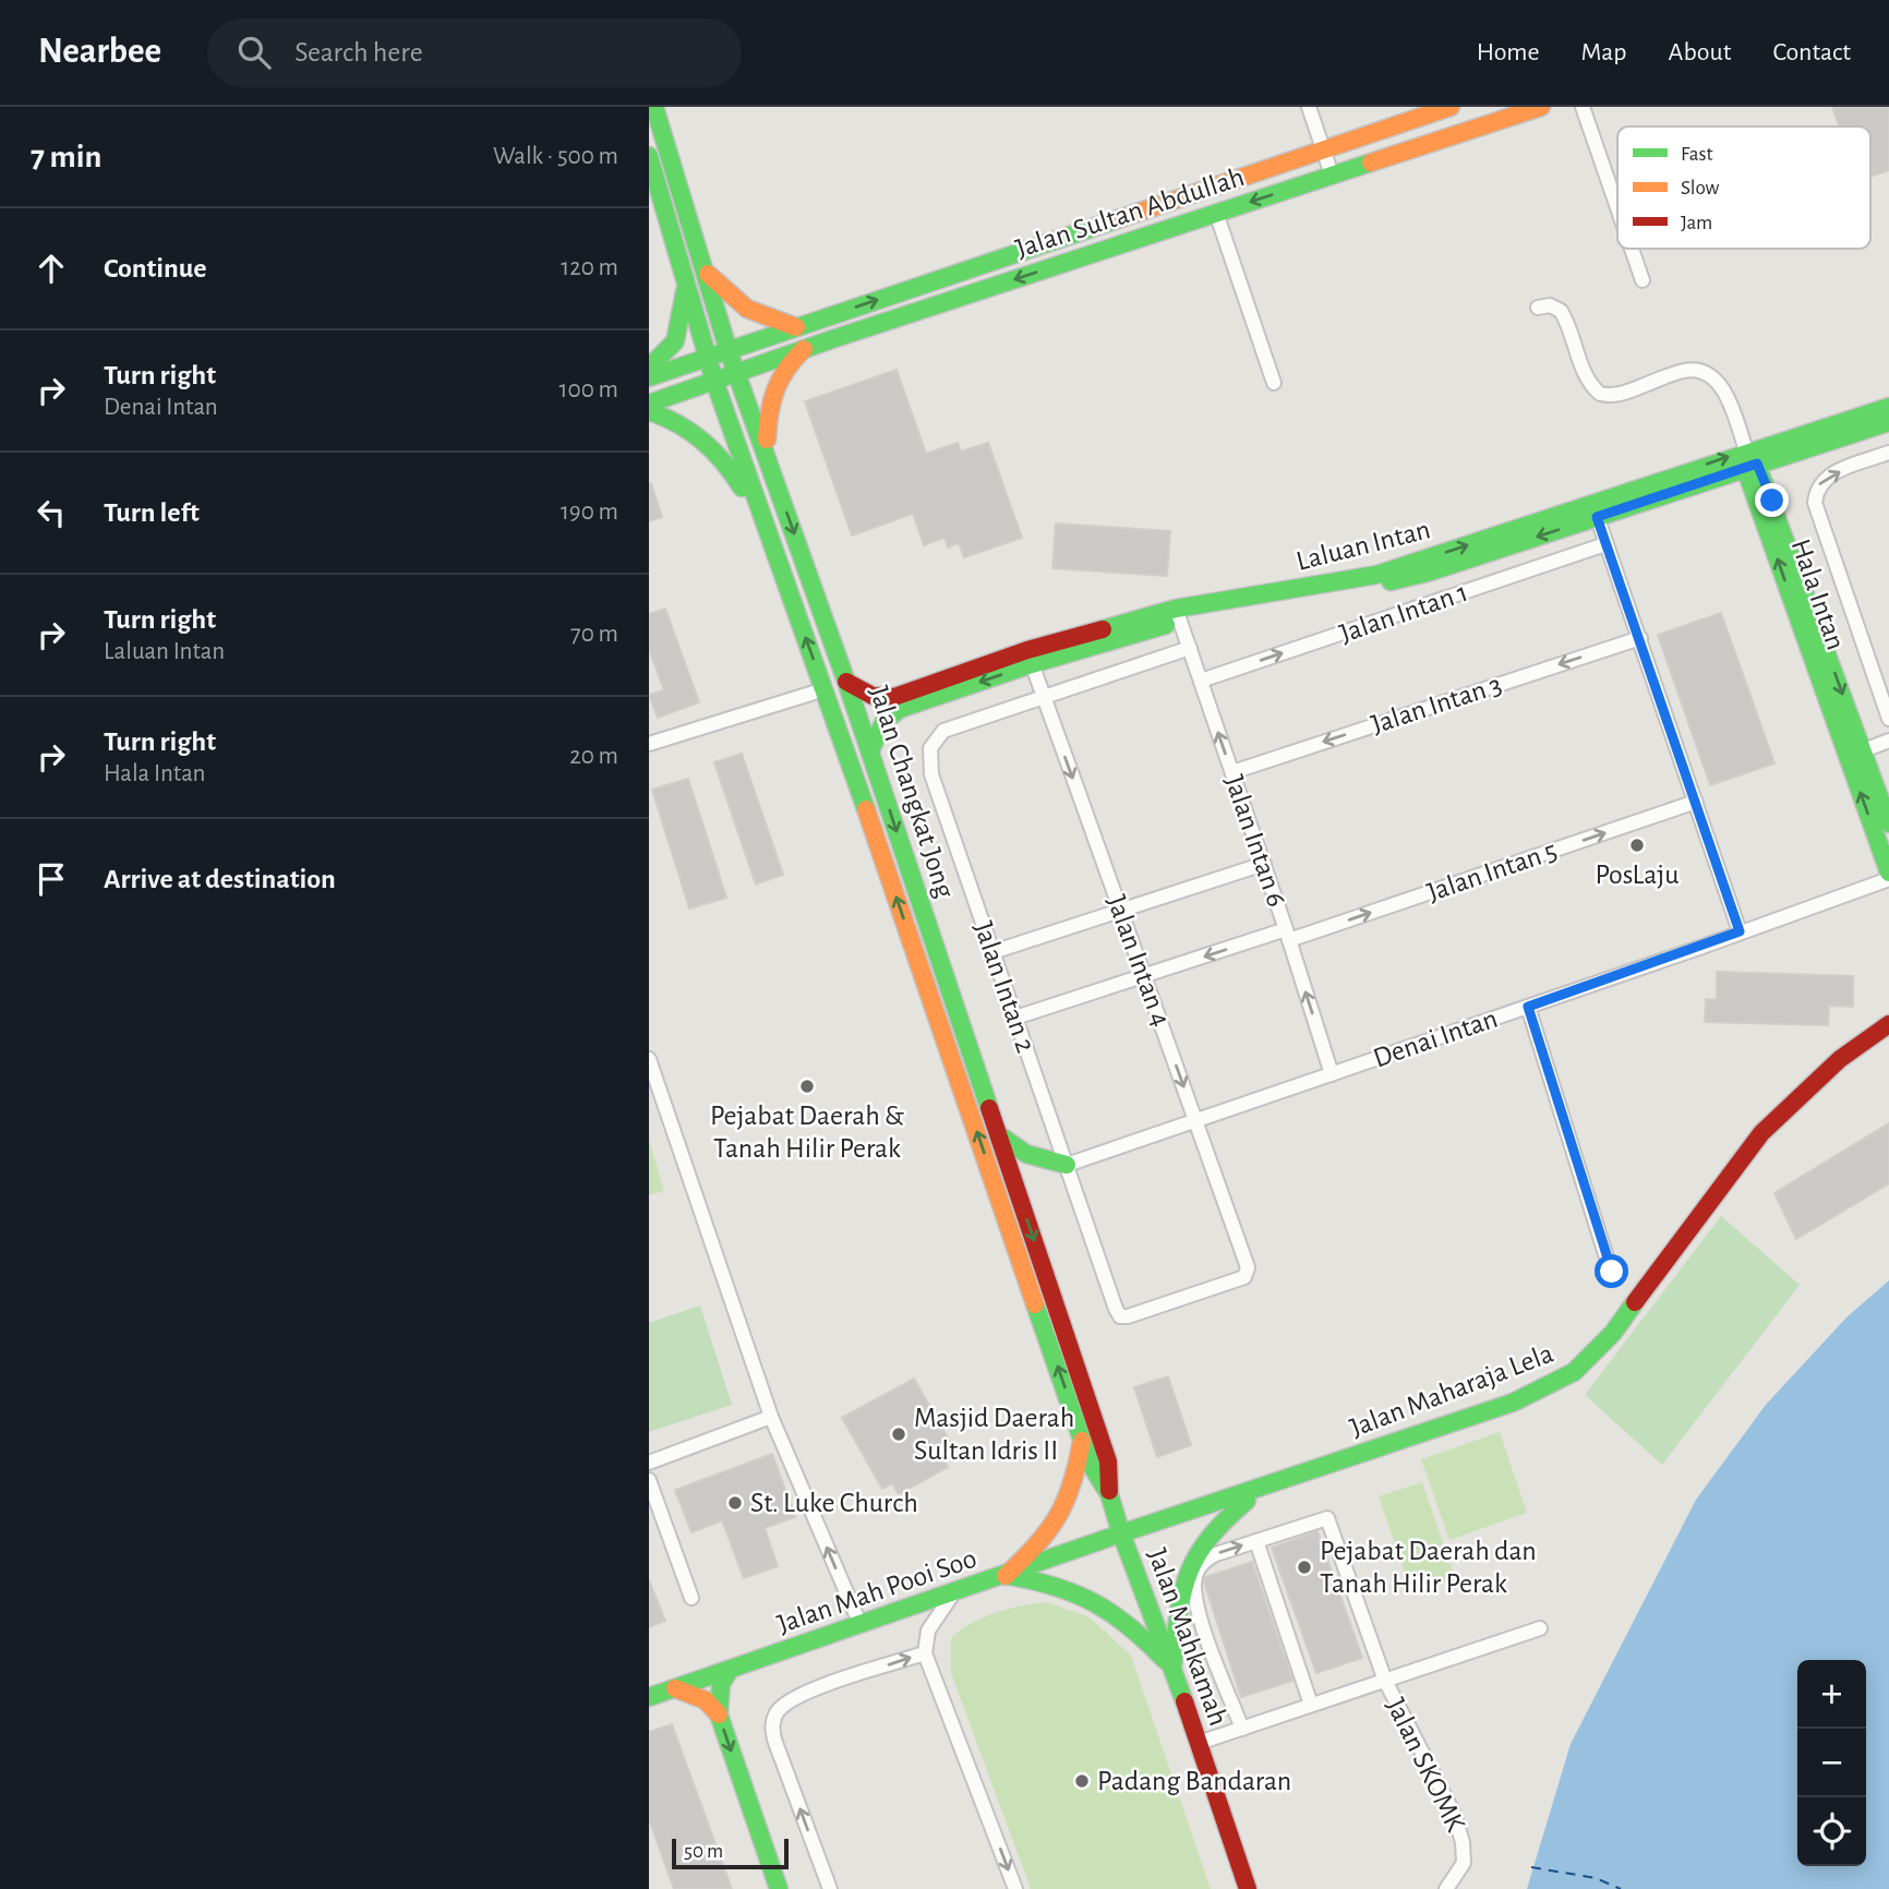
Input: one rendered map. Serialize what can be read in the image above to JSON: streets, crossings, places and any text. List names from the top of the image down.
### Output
{
  "streets": {
    "main road": [
      "Jalan Sultan Abdullah",
      "Laluan Intan",
      "Hala Intan",
      "Jalan Changkat Jong",
      "Jalan Maharaja Lela",
      "Jalan Mah Pooi Soo",
      "Jalan Mahkamah"
    ],
    "street": [
      "Jalan Intan 1",
      "Jalan Intan 3",
      "Jalan Intan 6",
      "Jalan Intan 5",
      "Jalan Intan 4",
      "Jalan Intan 2",
      "Denai Intan",
      "Jalan SKOMK"
    ]
  },
  "crossings": [
    ["Jalan Sultan Abdullah", "Jalan Changkat Jong"],
    ["Laluan Intan", "Hala Intan"],
    ["Laluan Intan", "Jalan Changkat Jong"],
    ["Laluan Intan", "Jalan Intan 6"],
    ["Laluan Intan", "Jalan Intan 4"],
    ["Hala Intan", "Denai Intan"],
    ["Jalan Intan 1", "Jalan Intan 6"],
    ["Jalan Intan 3", "Jalan Intan 6"],
    ["Jalan Changkat Jong", "Jalan Maharaja Lela"],
    ["Jalan Changkat Jong", "Jalan Mah Pooi Soo"],
    ["Jalan Changkat Jong", "Jalan Mahkamah"],
    ["Jalan Intan 6", "Jalan Intan 5"],
    ["Jalan Intan 6", "Jalan Intan 2"],
    ["Jalan Intan 6", "Denai Intan"],
    ["Jalan Intan 5", "Jalan Intan 4"],
    ["Jalan Intan 5", "Jalan Intan 2"],
    ["Jalan Intan 4", "Jalan Intan 2"],
    ["Jalan Intan 4", "Denai Intan"],
    ["Jalan Intan 2", "Denai Intan"],
    ["Jalan Maharaja Lela", "Jalan Mah Pooi Soo"],
    ["Jalan Maharaja Lela", "Jalan Mahkamah"],
    ["Jalan Mah Pooi Soo", "Jalan Mahkamah"]
  ],
  "one_way": [
    "Jalan Intan 1",
    "Jalan Intan 3",
    "Jalan Intan 6",
    "Jalan Intan 4"
  ],
  "places": [
    "PosLaju",
    "Pejabat Daerah & Tanah Hilir Perak",
    "Masjid Daerah Sultan Idris II",
    "St. Luke Church",
    "Pejabat Daerah dan Tanah Hilir Perak",
    "Padang Bandaran"
  ],
  "legend": ["Fast", "Slow", "Jam"],
  "scale_bar": "50 m",
  "page": {
    "header": "Nearbee",
    "search": "Search here",
    "nav": [
      "Home",
      "Map",
      "About",
      "Contact"
    ],
    "heading": ["7 min", "Walk · 500 m"],
    "list": [
      ["Continue", "120 m"],
      ["Turn right", "Denai Intan", "100 m"],
      ["Turn left", "190 m"],
      ["Turn right", "Laluan Intan", "70 m"],
      ["Turn right", "Hala Intan", "20 m"],
      "Arrive at destination"
    ],
    "map_buttons": ["+", "−"],
    "scale": "50 m"
  }
}
